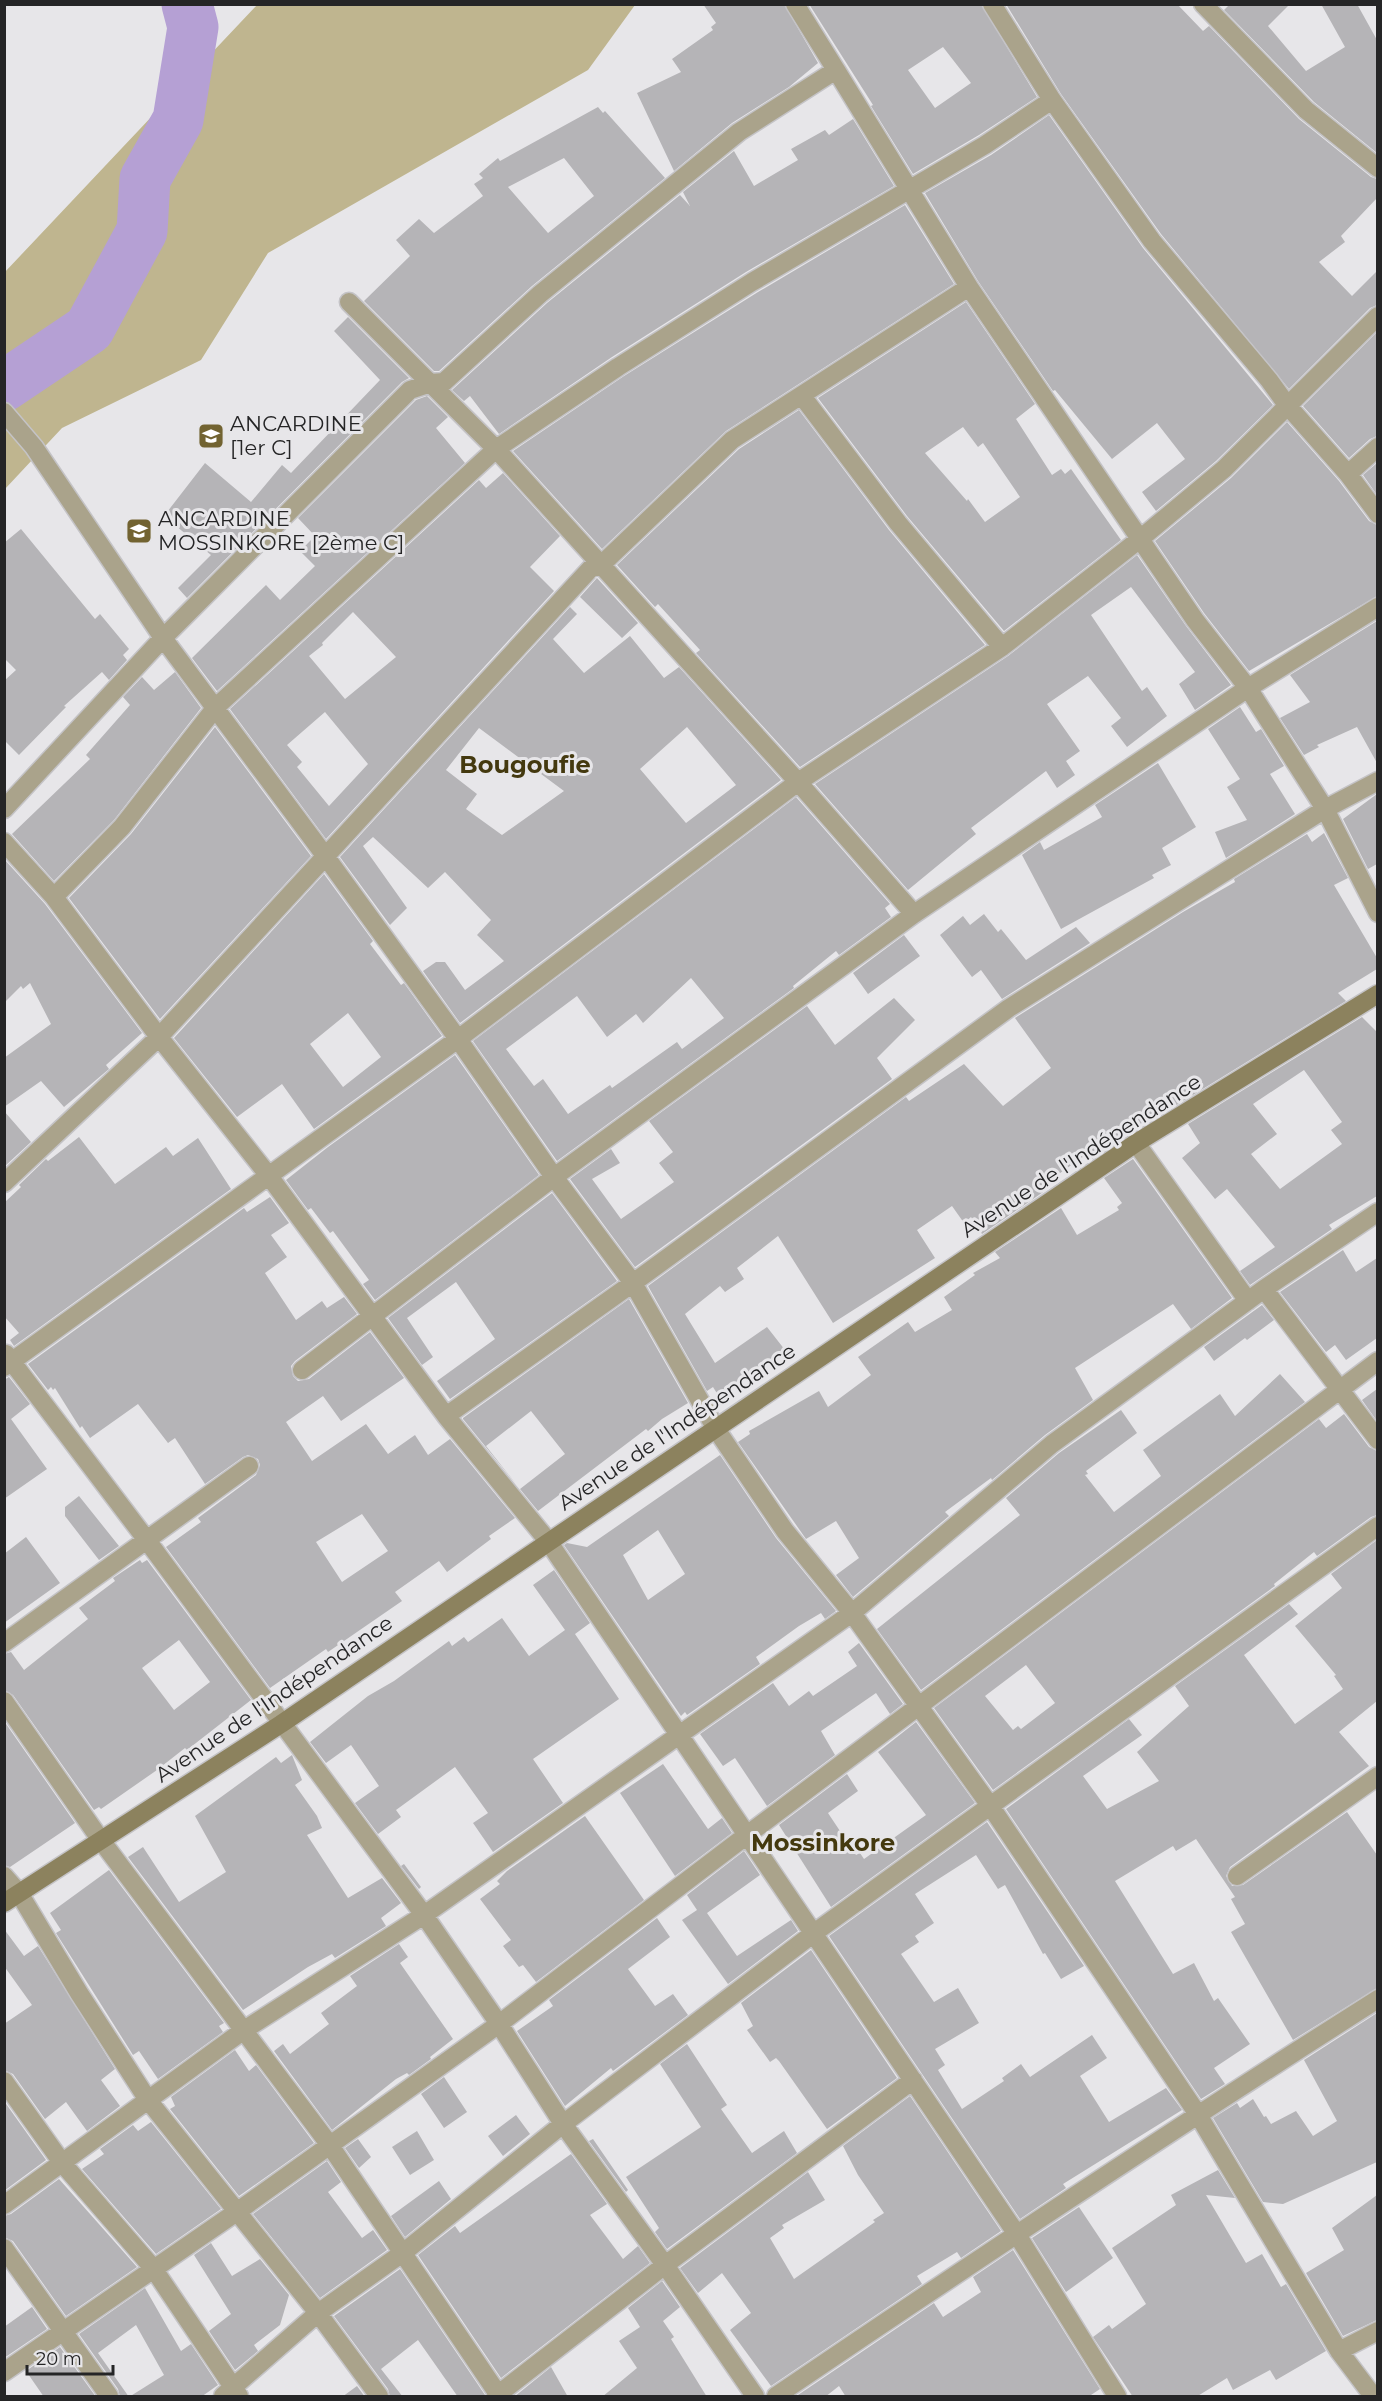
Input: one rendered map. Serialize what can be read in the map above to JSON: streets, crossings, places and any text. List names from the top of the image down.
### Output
{
  "streets": {
    "main road": ["Avenue de l'Indépendance"]
  },
  "districts": ["Bougoufie", "Mossinkore"],
  "places": {
    "school or university": ["ANCARDINE [1er C]", "ANCARDINE MOSSINKORE [2ème C]"]
  },
  "scale_bar": "20 m"
}
